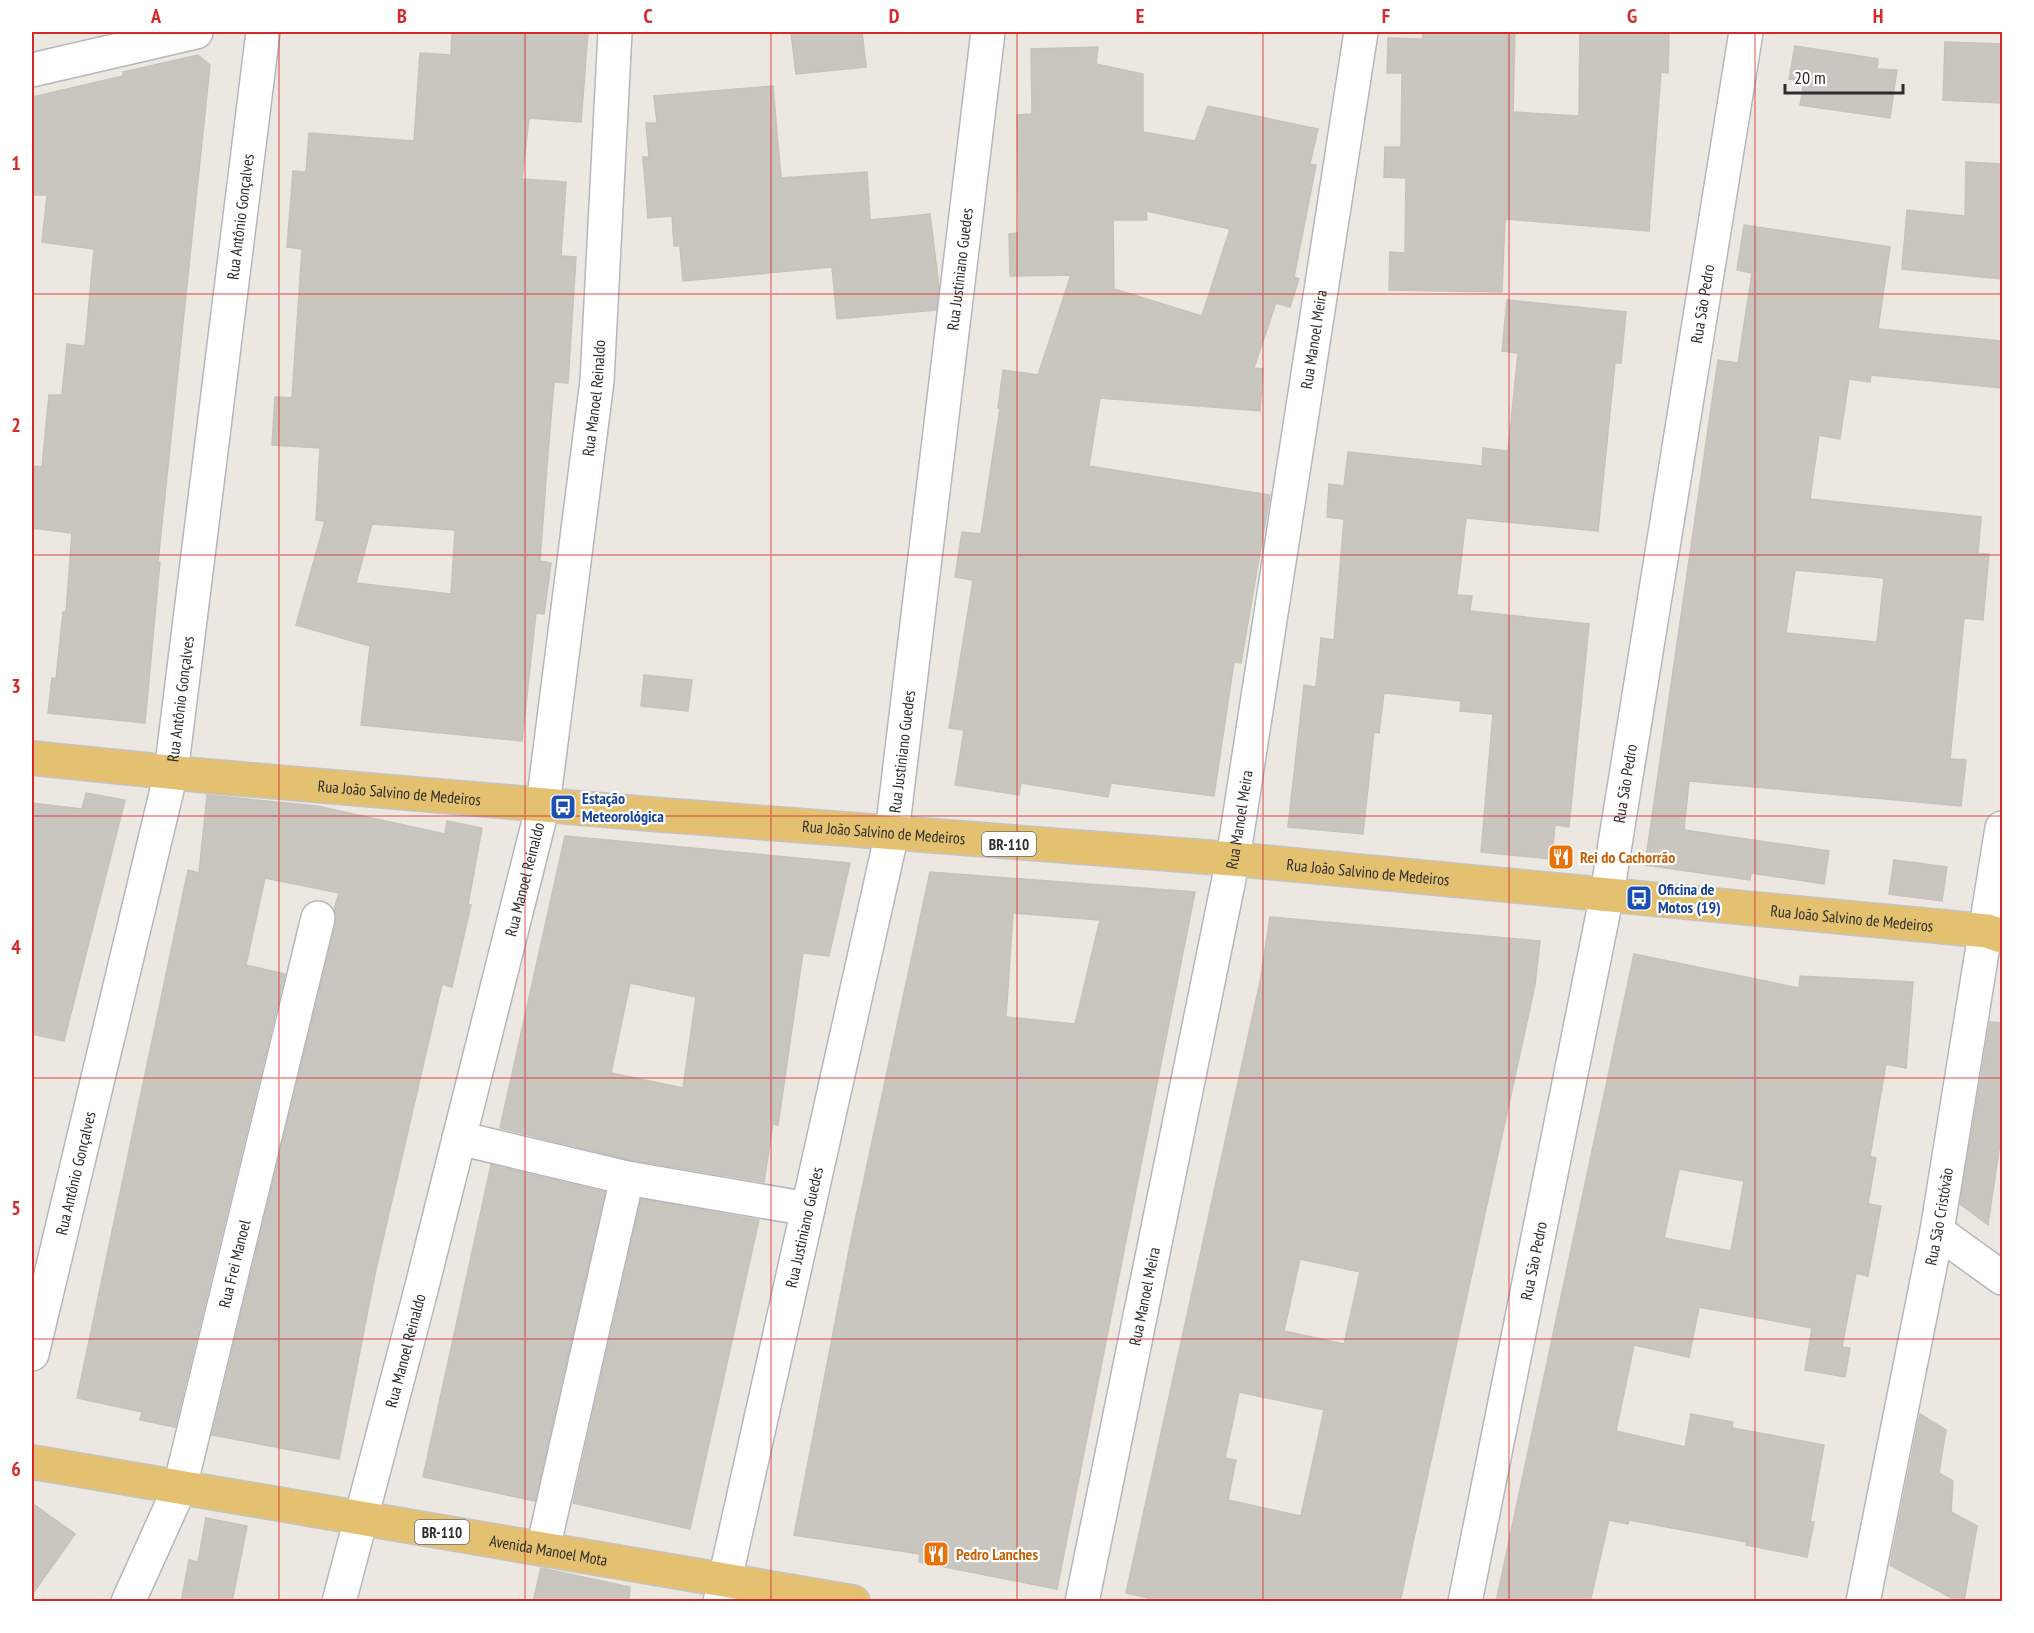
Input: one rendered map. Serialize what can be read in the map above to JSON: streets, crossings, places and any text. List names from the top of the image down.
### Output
{
  "streets": {
    "main road": ["Rua João Salvino de Medeiros", "BR-110", "Avenida Manoel Mota"],
    "street": [
      "Rua Antônio Gonçalves",
      "Rua Justiniano Guedes",
      "Rua São Pedro",
      "Rua Manoel Meira",
      "Rua Manoel Reinaldo",
      "Rua São Cristóvão",
      "Rua Frei Manoel"
    ]
  },
  "crossings": [
    ["Rua Antônio Gonçalves", "Rua João Salvino de Medeiros"],
    ["Rua Justiniano Guedes", "Rua João Salvino de Medeiros"],
    ["Rua Justiniano Guedes", "Avenida Manoel Mota"],
    ["Rua São Pedro", "Rua João Salvino de Medeiros"],
    ["Rua Manoel Meira", "Rua João Salvino de Medeiros"],
    ["Rua Manoel Reinaldo", "Rua João Salvino de Medeiros"],
    ["Rua Manoel Reinaldo", "Avenida Manoel Mota"],
    ["Rua João Salvino de Medeiros", "Rua São Cristóvão"],
    ["Rua Frei Manoel", "Avenida Manoel Mota"]
  ],
  "places": {
    "bus stop": ["Estação Meteorológica", "Oficina de Motos (19)"],
    "restaurant": ["Rei do Cachorrão", "Pedro Lanches"]
  },
  "scale_bar": "20 m",
  "grid": {
    "columns": [
      "A",
      "B",
      "C",
      "D",
      "E",
      "F",
      "G",
      "H"
    ],
    "rows": [
      "1",
      "2",
      "3",
      "4",
      "5",
      "6"
    ]
  }
}
